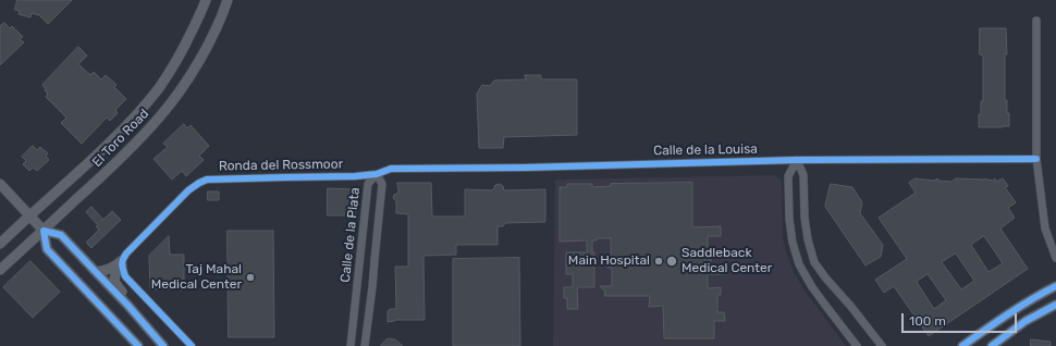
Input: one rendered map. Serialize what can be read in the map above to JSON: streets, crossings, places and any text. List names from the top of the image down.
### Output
{
  "streets": {
    "main road": ["El Toro Road"],
    "street": ["Calle de la Louisa", "Ronda del Rossmoor", "Calle de la Plata"]
  },
  "crossings": [
    ["Calle de la Louisa", "Ronda del Rossmoor"],
    ["Calle de la Louisa", "Calle de la Plata"],
    ["Ronda del Rossmoor", "Calle de la Plata"]
  ],
  "places": ["Main Hospital", "Saddleback Medical Center", "Taj Mahal Medical Center"],
  "scale_bar": "100 m"
}
